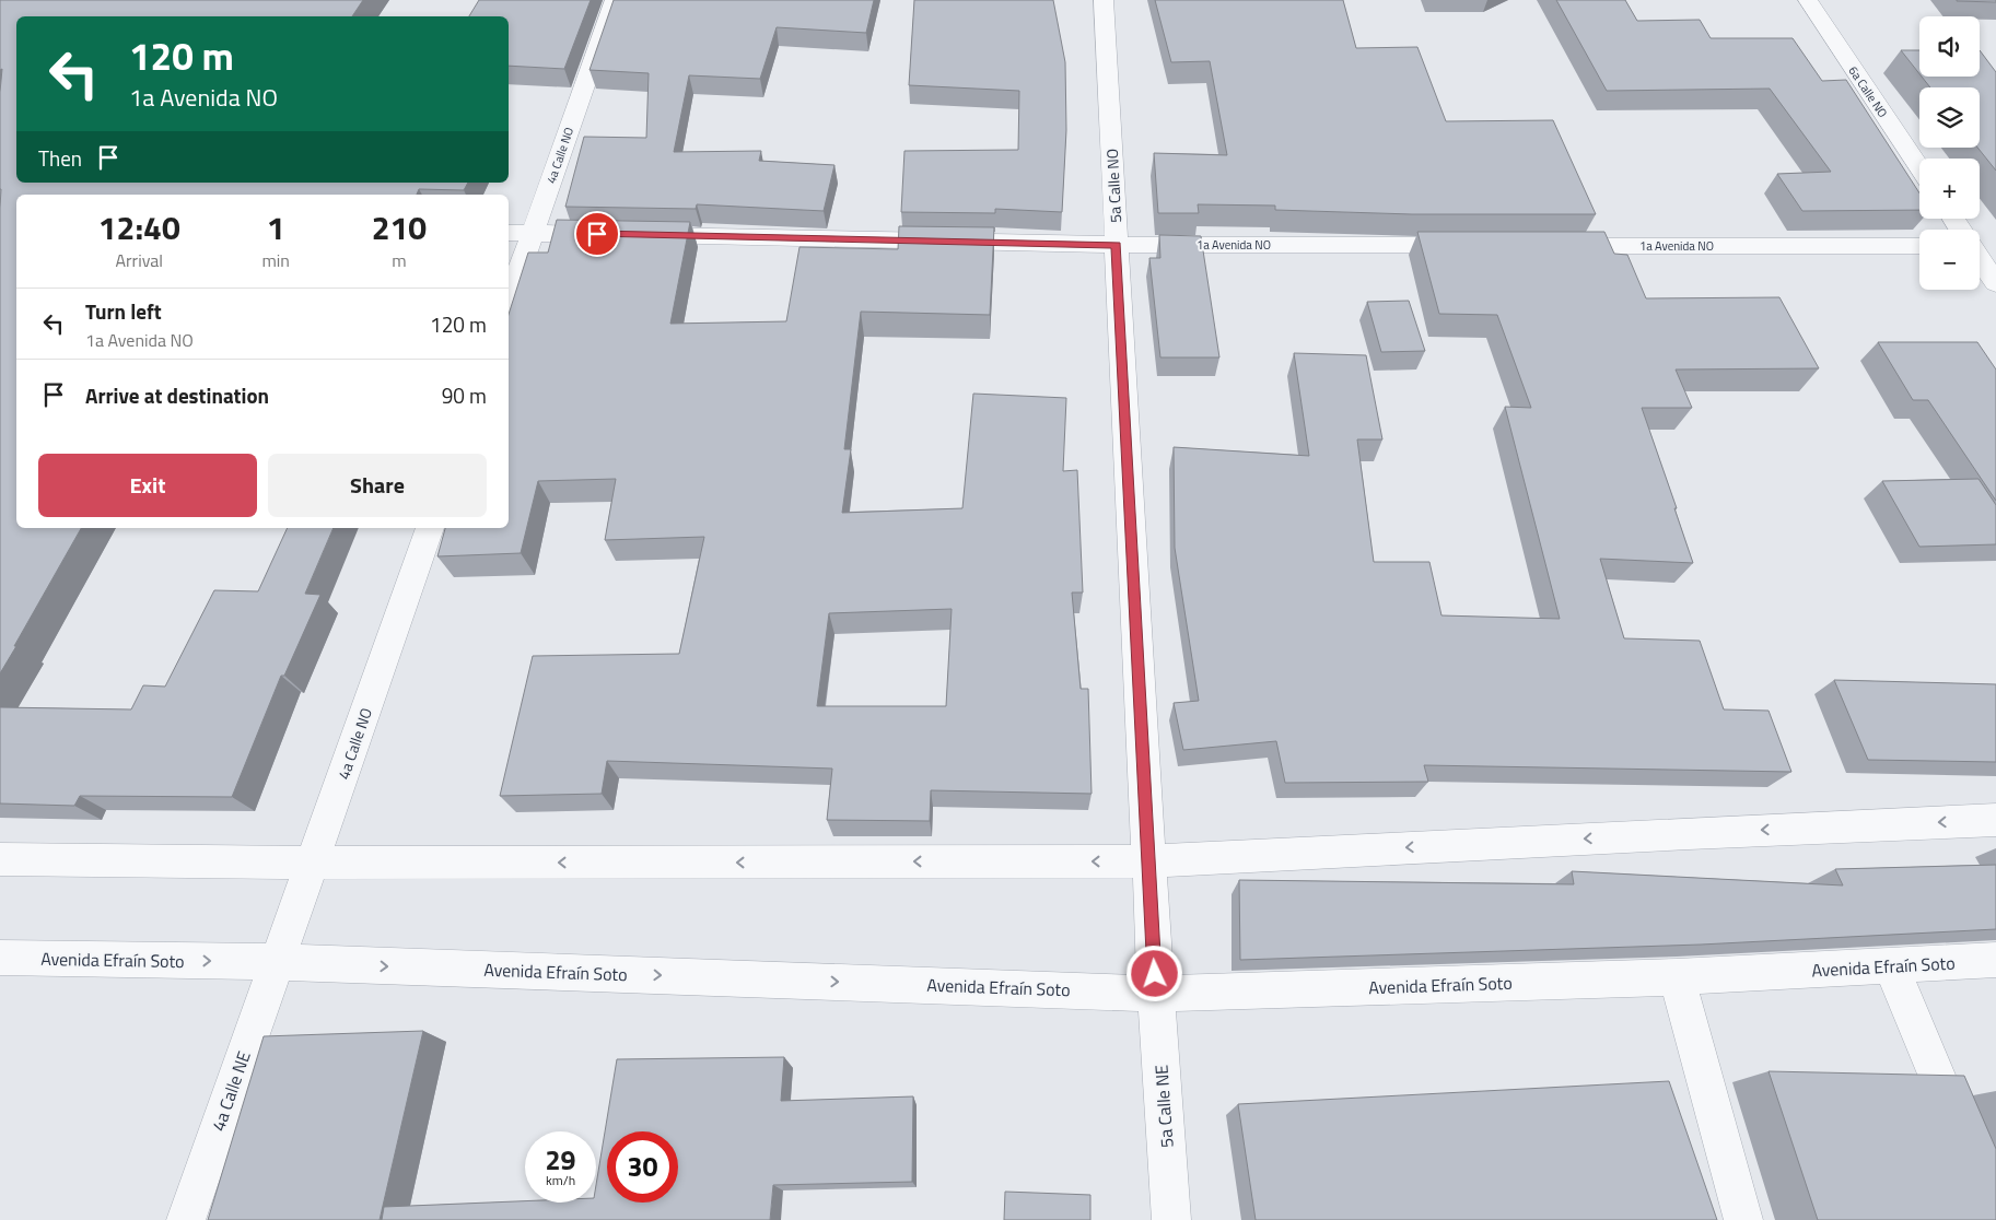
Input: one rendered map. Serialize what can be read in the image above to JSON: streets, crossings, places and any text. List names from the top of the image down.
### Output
{
  "streets": {
    "street": [
      "6a Calle NO",
      "4a Calle NO",
      "5a Calle NO",
      "1a Avenida NO",
      "Avenida Efraín Soto",
      "4a Calle NE",
      "5a Calle NE"
    ]
  },
  "crossings": [
    ["4a Calle NO", "1a Avenida NO"],
    ["4a Calle NO", "Avenida Efraín Soto"],
    ["4a Calle NO", "4a Calle NE"],
    ["5a Calle NO", "1a Avenida NO"],
    ["5a Calle NO", "Avenida Efraín Soto"],
    ["5a Calle NO", "5a Calle NE"],
    ["Avenida Efraín Soto", "4a Calle NE"],
    ["Avenida Efraín Soto", "5a Calle NE"]
  ],
  "page": {
    "map_buttons": ["+", "−"],
    "turn": ["120 m", "1a Avenida NO"],
    "then": "Then",
    "eta": [
      "12:40",
      "Arrival",
      "1",
      "min",
      "210",
      "m"
    ],
    "list": [
      {
        "name": "Turn left",
        "note": "1a Avenida NO",
        "value": "120 m"
      },
      {
        "name": "Arrive at destination",
        "value": "90 m"
      }
    ],
    "buttons": ["Exit", "Share"],
    "speed": "29 km/h",
    "limit": "30"
  }
}
